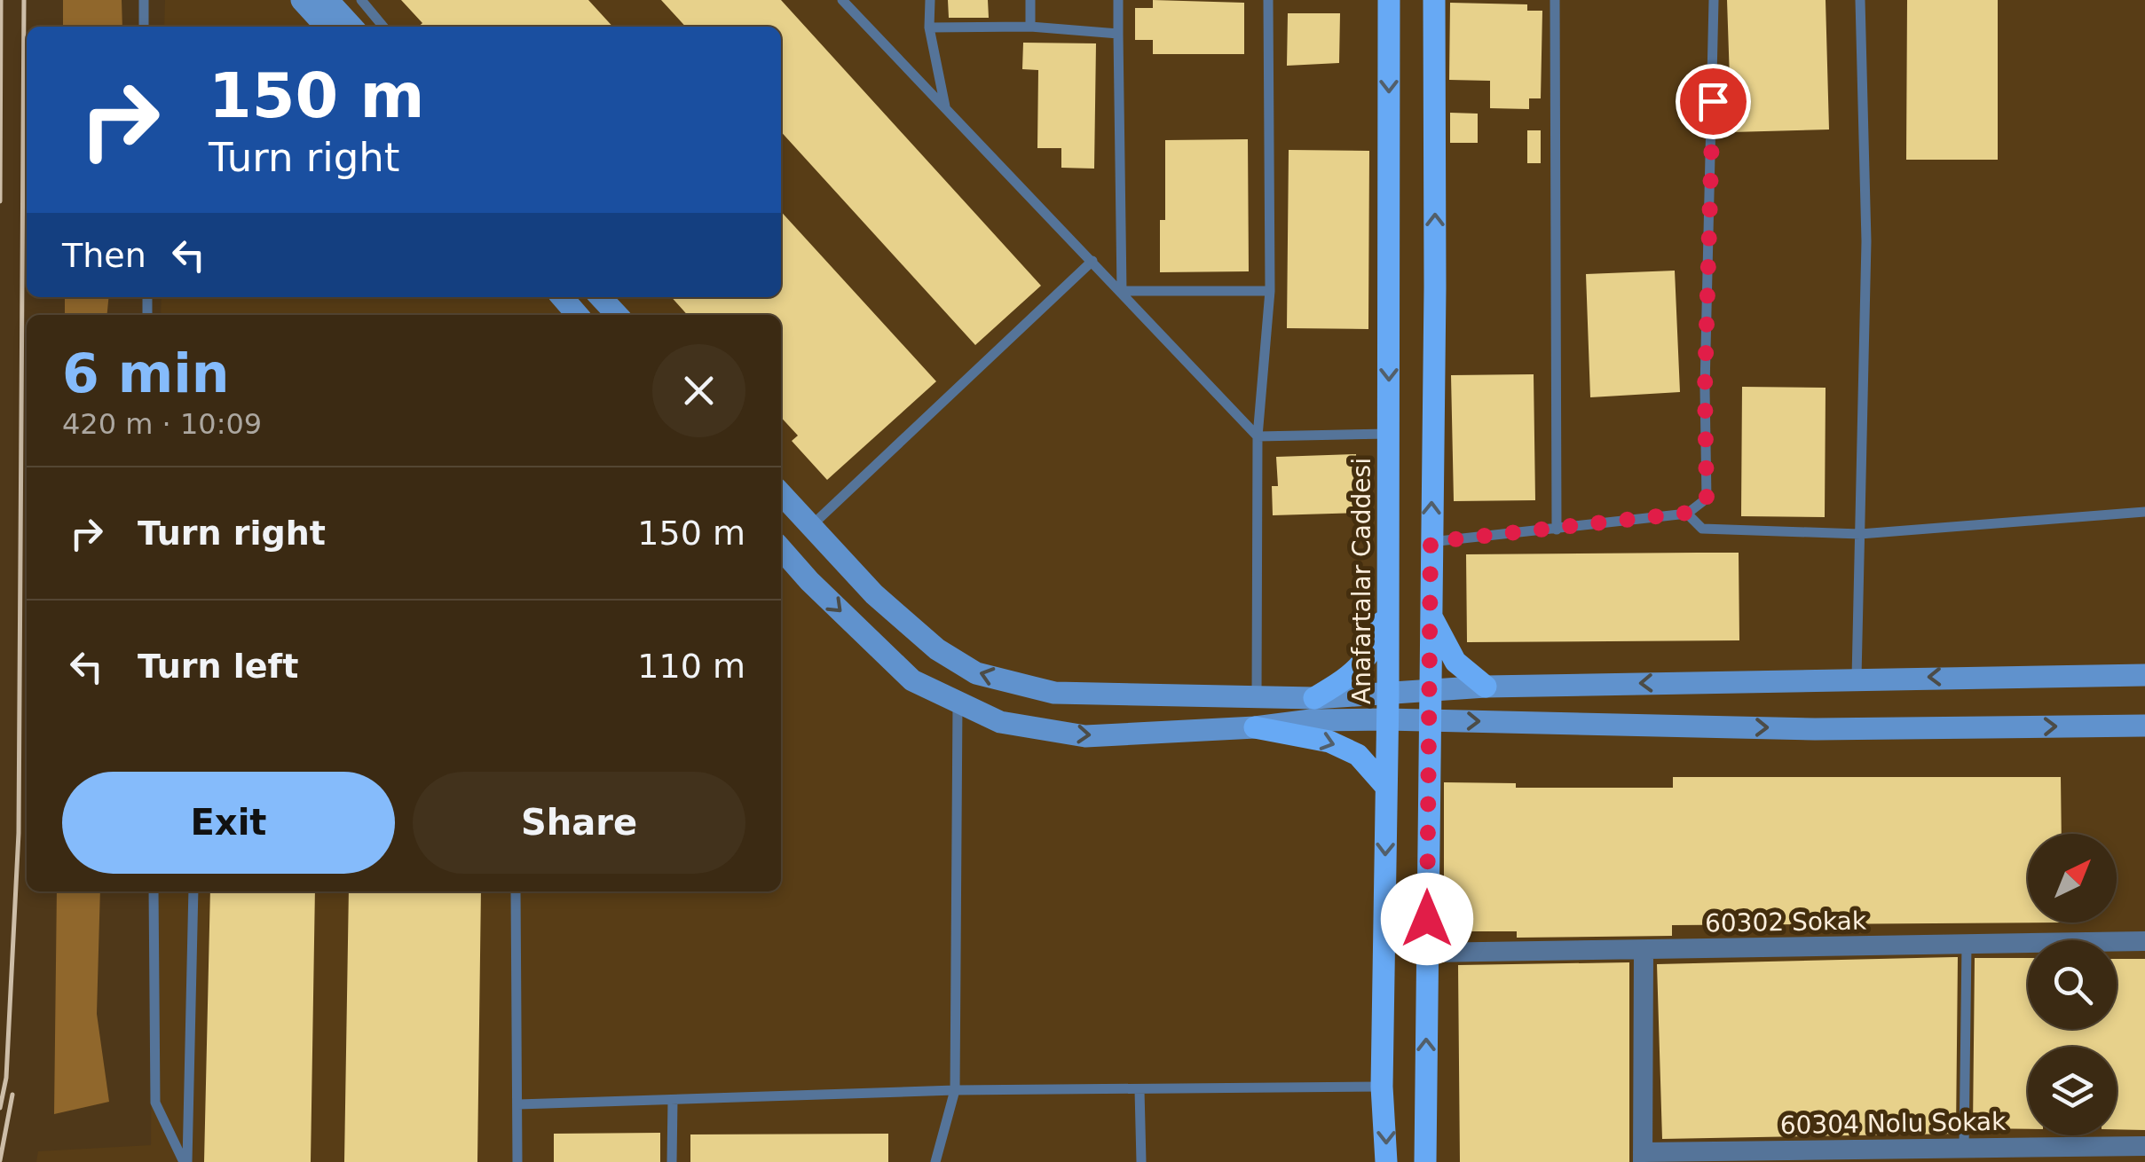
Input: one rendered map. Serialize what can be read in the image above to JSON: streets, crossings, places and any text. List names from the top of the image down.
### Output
{
  "streets": {
    "main road": ["Anafartalar Caddesi"],
    "street": ["60302 Sokak", "60304 Nolu Sokak"]
  },
  "north": "top right",
  "page": {
    "turn": ["150 m", "Turn right"],
    "then": "Then",
    "heading": ["6 min", "420 m · 10:09"],
    "list": [
      {
        "name": "Turn right",
        "value": "150 m"
      },
      {
        "name": "Turn left",
        "value": "110 m"
      }
    ],
    "buttons": ["Exit", "Share"]
  }
}
